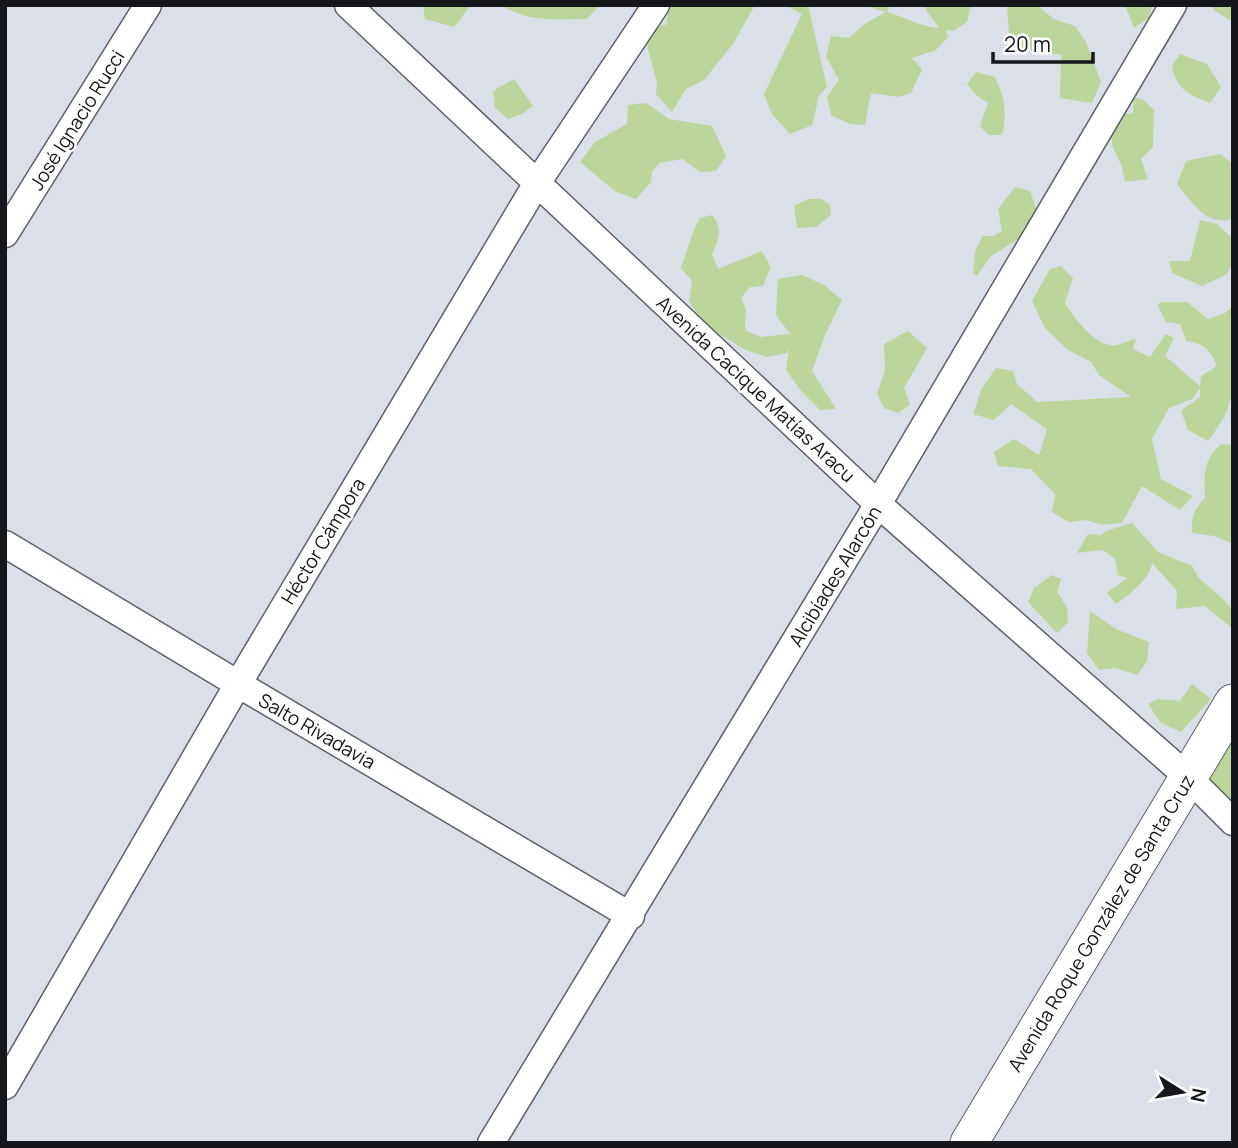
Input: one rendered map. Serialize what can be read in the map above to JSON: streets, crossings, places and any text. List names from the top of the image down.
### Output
{
  "streets": {
    "main road": ["Avenida Roque González de Santa Cruz"],
    "street": [
      "José Ignacio Rucci",
      "Avenida Cacique Matías Aracu",
      "Héctor Cámpora",
      "Alcibíades Alarcón",
      "Salto Rivadavia"
    ]
  },
  "crossings": [
    ["Avenida Cacique Matías Aracu", "Héctor Cámpora"],
    ["Avenida Cacique Matías Aracu", "Alcibíades Alarcón"],
    ["Avenida Cacique Matías Aracu", "Avenida Roque González de Santa Cruz"],
    ["Héctor Cámpora", "Salto Rivadavia"],
    ["Alcibíades Alarcón", "Salto Rivadavia"]
  ],
  "scale_bar": "20 m",
  "north": "right"
}
